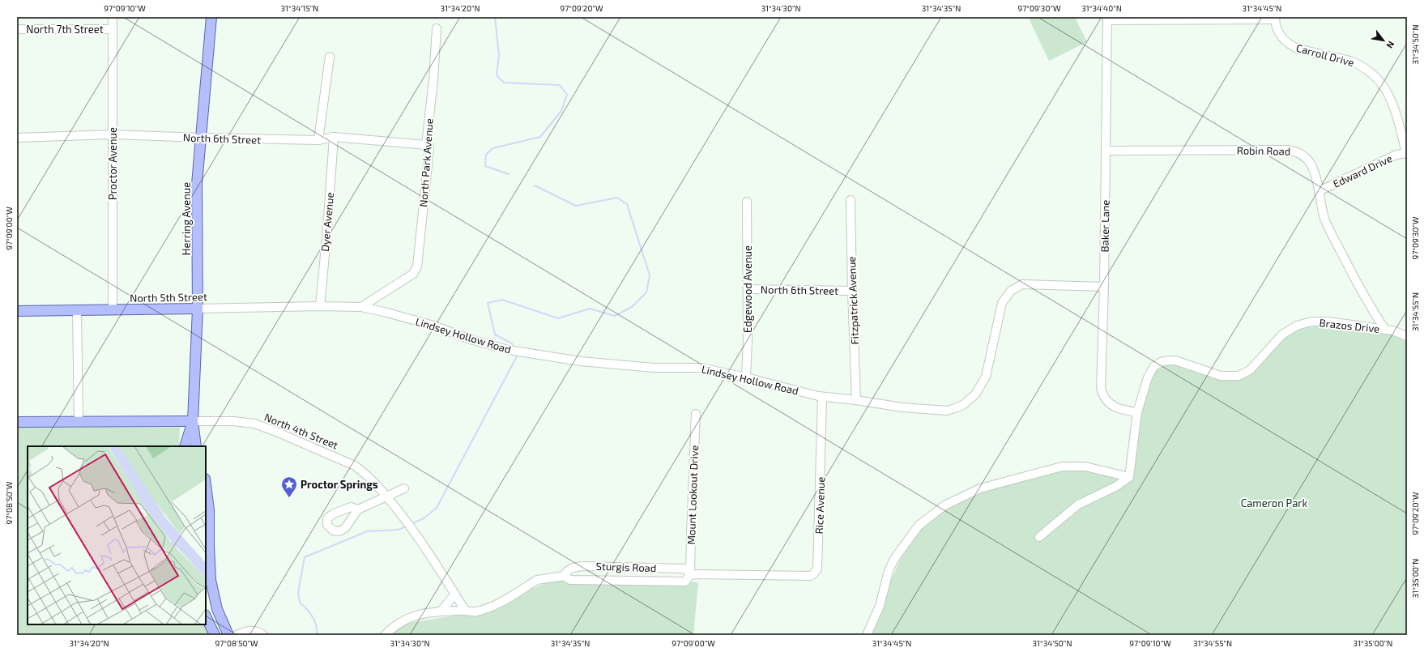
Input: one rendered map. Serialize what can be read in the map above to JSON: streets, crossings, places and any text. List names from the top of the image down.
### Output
{
  "streets": {
    "main road": ["Herring Avenue", "North 5th Street", "North 4th Street"],
    "street": [
      "North 7th Street",
      "Carroll Drive",
      "North 6th Street",
      "Robin Road",
      "North Park Avenue",
      "Proctor Avenue",
      "Edward Drive",
      "Dyer Avenue",
      "Baker Lane",
      "Edgewood Avenue",
      "Fitzpatrick Avenue",
      "Brazos Drive",
      "Lindsey Hollow Road",
      "Mount Lookout Drive",
      "Rice Avenue",
      "Sturgis Road"
    ]
  },
  "crossings": [
    ["North 7th Street", "Proctor Avenue"],
    ["Carroll Drive", "Edward Drive"],
    ["Carroll Drive", "Baker Lane"],
    ["North 6th Street", "North Park Avenue"],
    ["North 6th Street", "Proctor Avenue"],
    ["North 6th Street", "Herring Avenue"],
    ["North 6th Street", "Dyer Avenue"],
    ["North 6th Street", "Edgewood Avenue"],
    ["North 6th Street", "Fitzpatrick Avenue"],
    ["Robin Road", "Edward Drive"],
    ["Robin Road", "Baker Lane"],
    ["Robin Road", "Brazos Drive"],
    ["North Park Avenue", "Lindsey Hollow Road"],
    ["Proctor Avenue", "North 5th Street"],
    ["Herring Avenue", "North 5th Street"],
    ["Herring Avenue", "North 4th Street"],
    ["Dyer Avenue", "North 5th Street"],
    ["Dyer Avenue", "Lindsey Hollow Road"],
    ["Baker Lane", "Brazos Drive"],
    ["Baker Lane", "Lindsey Hollow Road"],
    ["Edgewood Avenue", "Lindsey Hollow Road"],
    ["North 5th Street", "Lindsey Hollow Road"],
    ["Fitzpatrick Avenue", "Lindsey Hollow Road"],
    ["Lindsey Hollow Road", "Rice Avenue"],
    ["North 4th Street", "Sturgis Road"],
    ["Mount Lookout Drive", "Sturgis Road"],
    ["Rice Avenue", "Sturgis Road"]
  ],
  "parks": ["Cameron Park"],
  "places": {
    "place": ["Proctor Springs"]
  },
  "north": "bottom right",
  "coordinates": [
    "97°09'10\"W",
    "31°34'15\"N",
    "31°34'20\"N",
    "97°09'20\"W",
    "31°34'30\"N",
    "31°34'35\"N",
    "97°09'30\"W",
    "31°34'40\"N",
    "31°34'45\"N",
    "31°34'50\"N",
    "97°09'00\"W",
    "31°34'55\"N",
    "97°08'50\"W",
    "31°35'00\"N"
  ]
}
